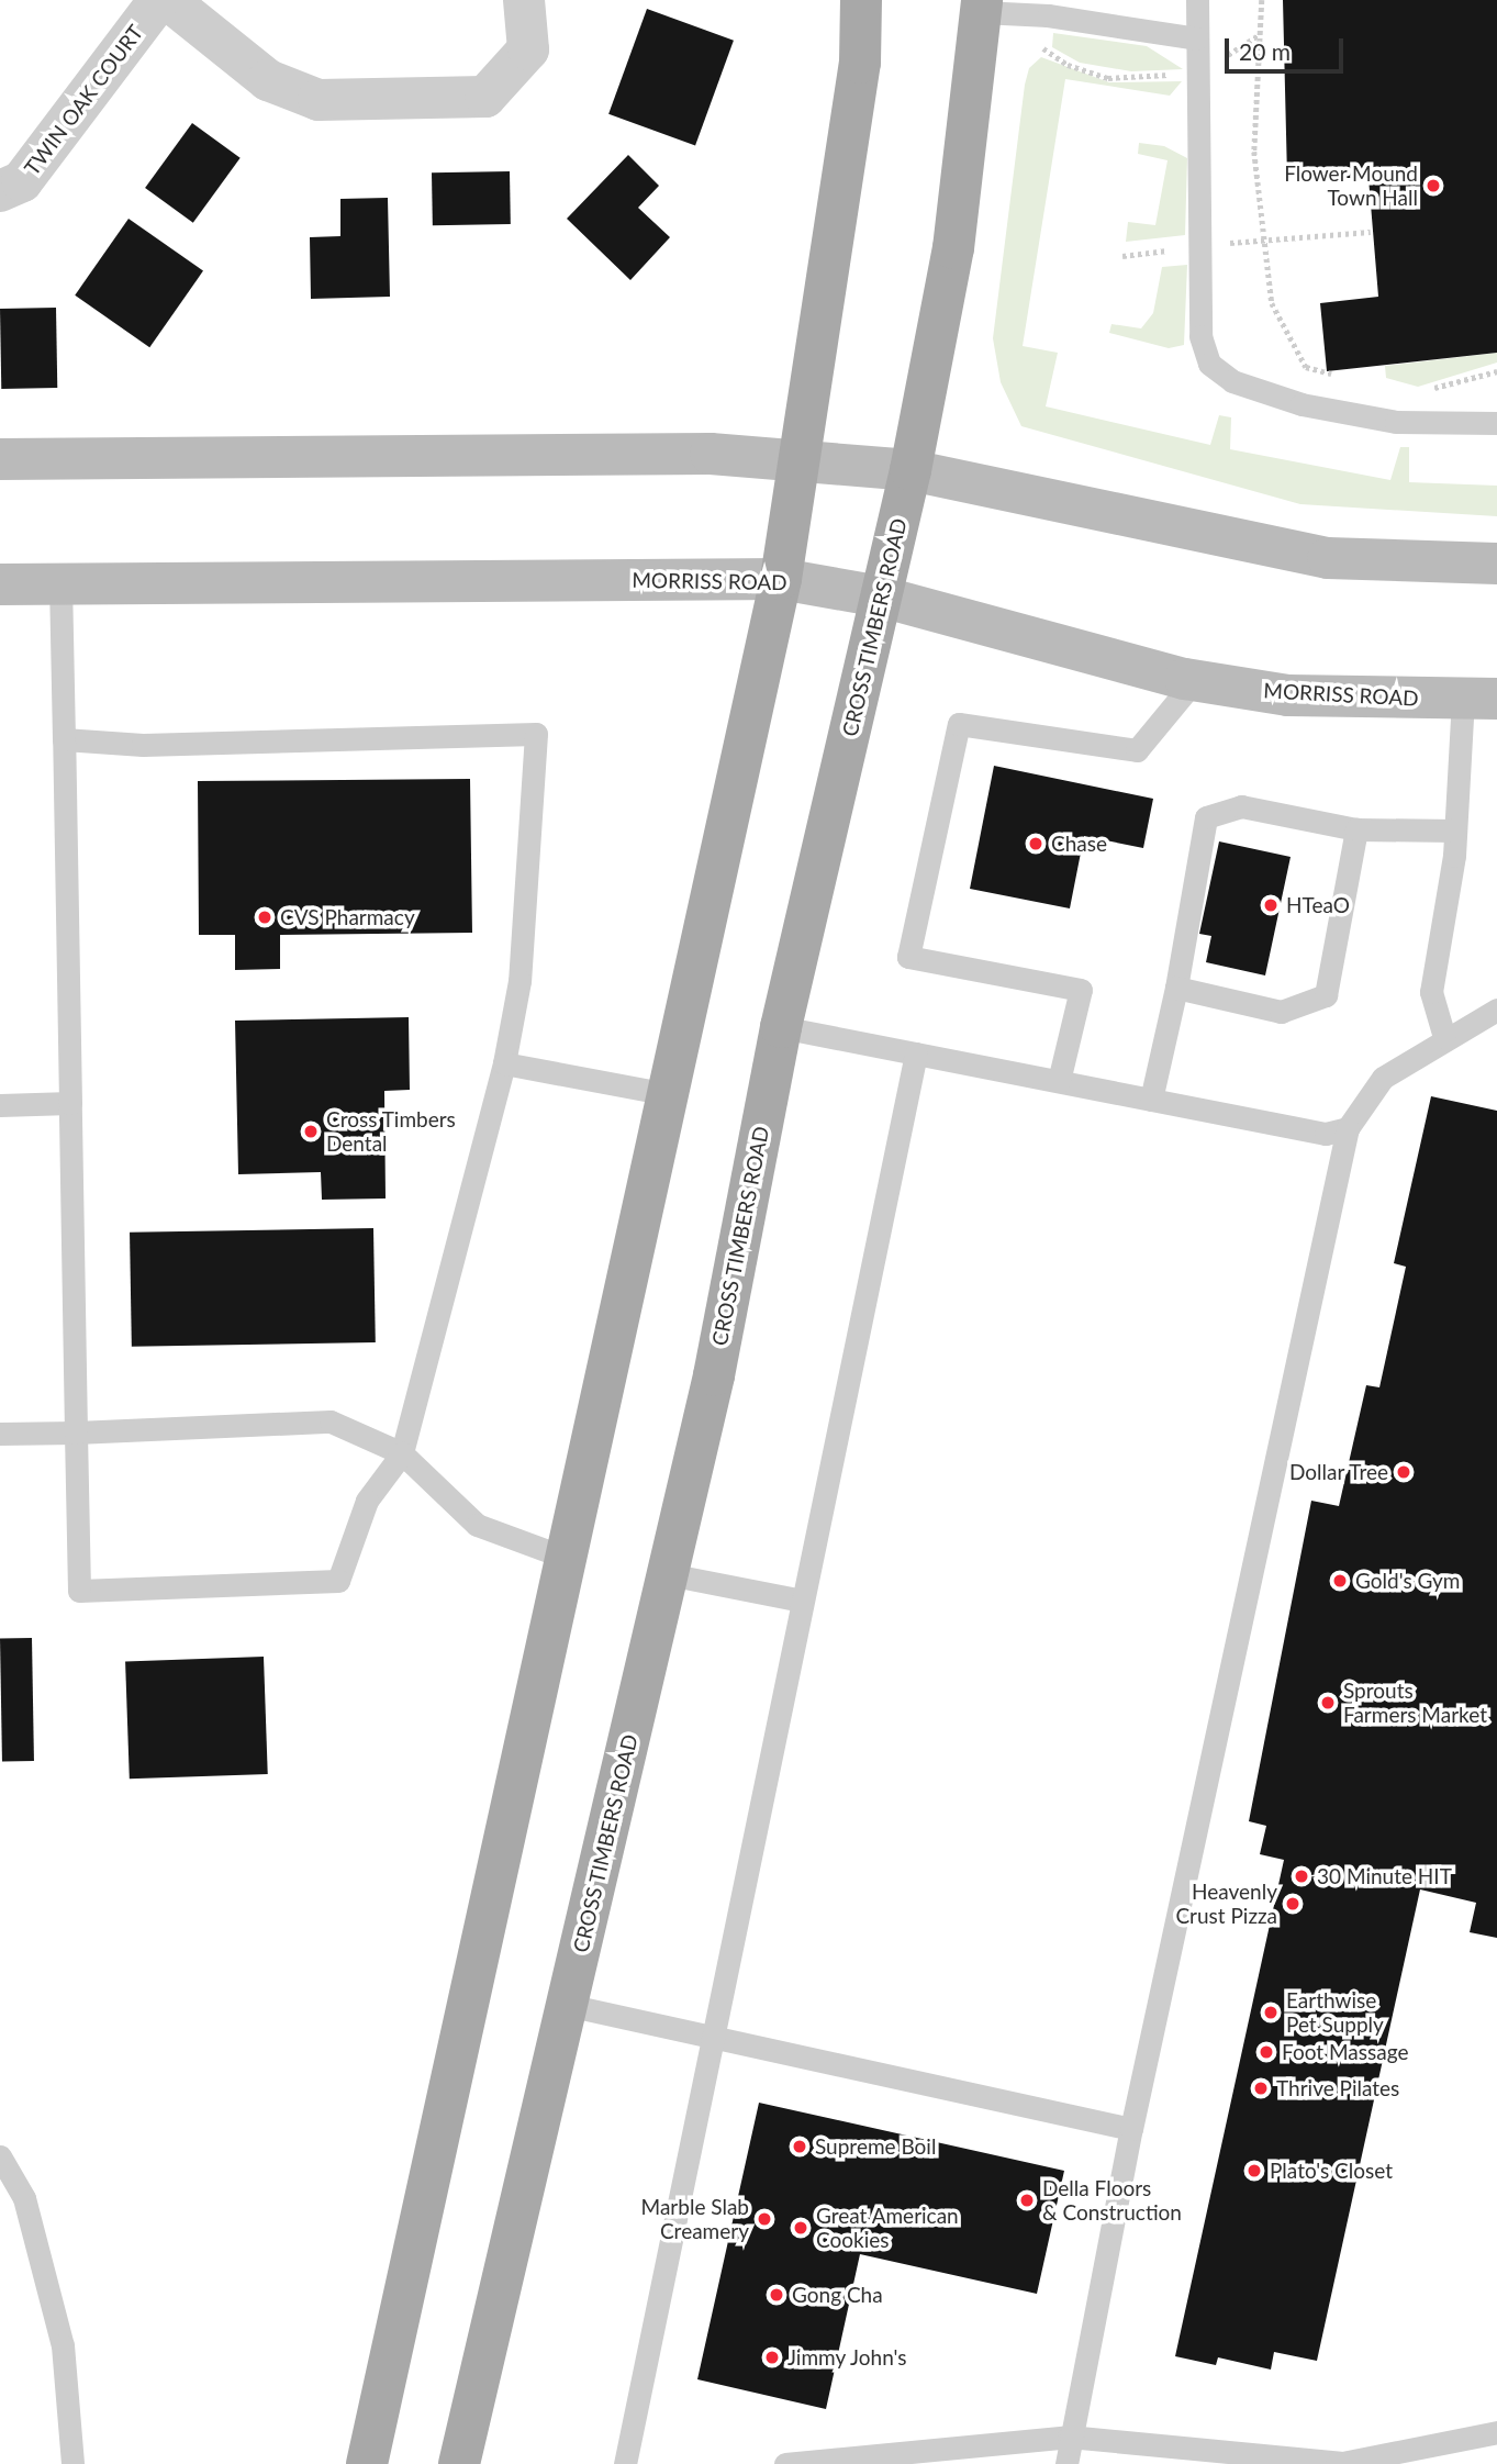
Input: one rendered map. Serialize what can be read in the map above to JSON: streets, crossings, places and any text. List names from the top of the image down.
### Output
{
  "streets": {
    "main road": ["MORRISS ROAD", "CROSS TIMBERS ROAD"],
    "street": ["TWIN OAK COURT"]
  },
  "crossings": [
    ["MORRISS ROAD", "CROSS TIMBERS ROAD"]
  ],
  "places": [
    "Flower Mound Town Hall",
    "Chase",
    "HTeaO",
    "CVS Pharmacy",
    "Cross Timbers Dental",
    "Dollar Tree",
    "Gold's Gym",
    "Sprouts Farmers Market",
    "30 Minute HIT",
    "Heavenly Crust Pizza",
    "Earthwise Pet Supply",
    "Foot Massage",
    "Thrive Pilates",
    "Supreme Boil",
    "Plato's Closet",
    "Della Floors & Construction",
    "Marble Slab Creamery",
    "Great American Cookies",
    "Gong Cha",
    "Jimmy John's"
  ],
  "scale_bar": "20 m"
}
